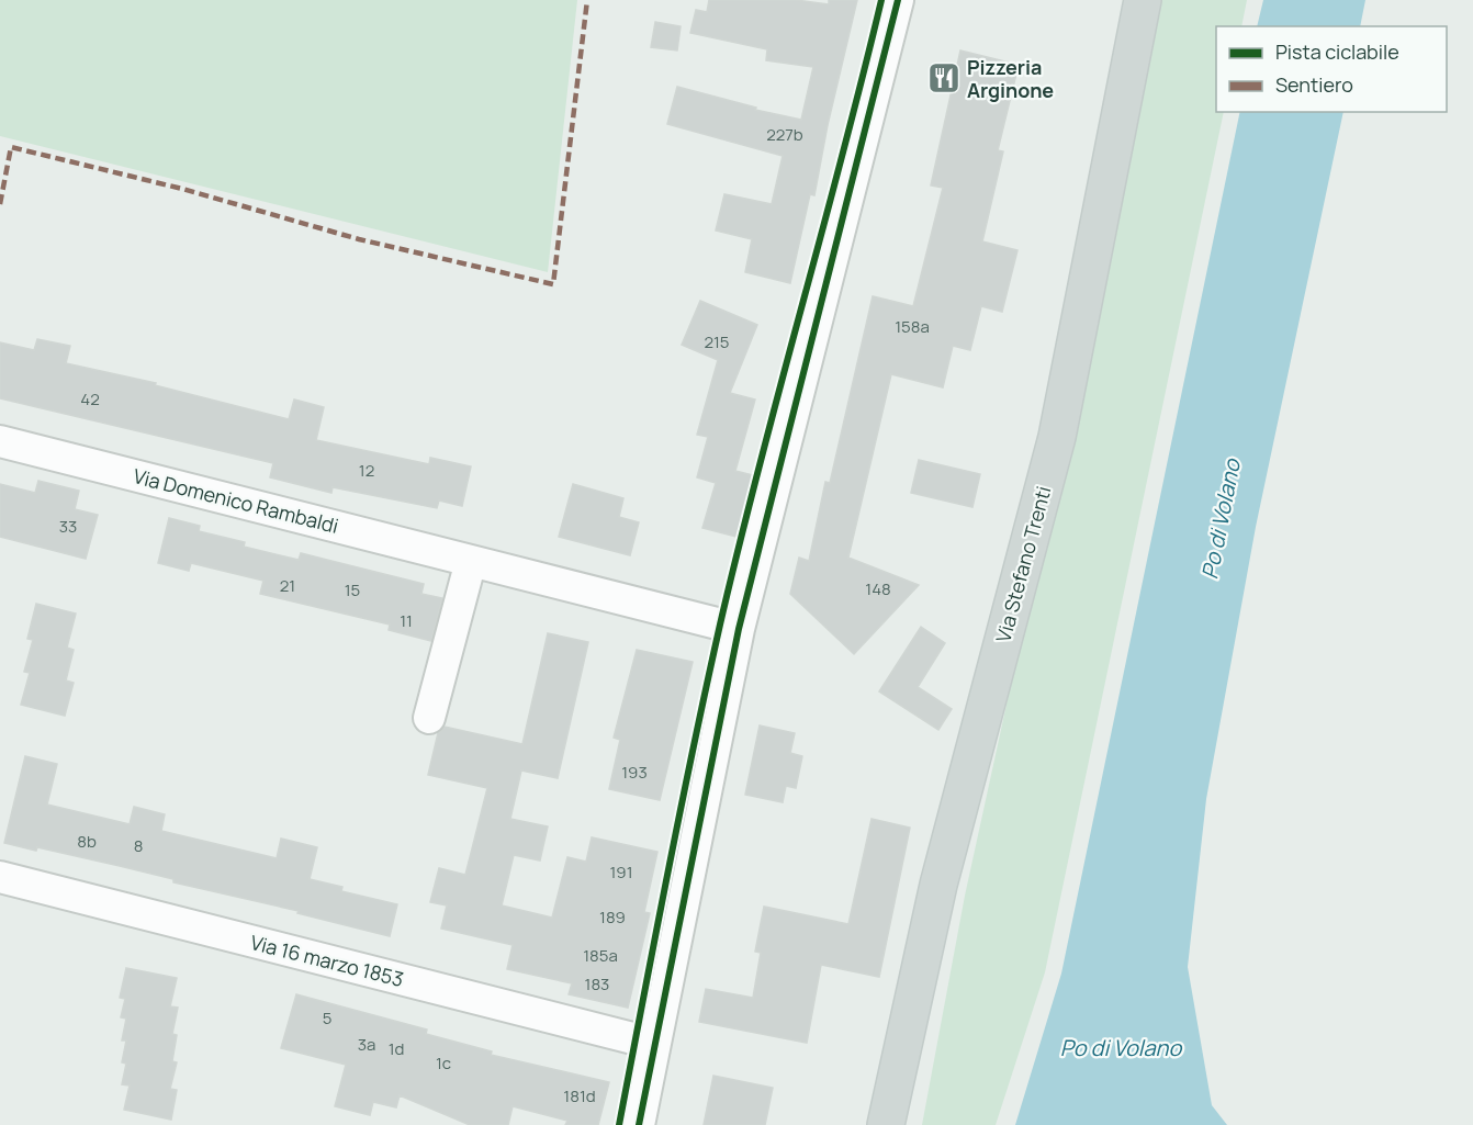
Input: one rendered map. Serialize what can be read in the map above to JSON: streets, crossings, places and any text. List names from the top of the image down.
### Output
{
  "streets": {
    "main road": ["Via Stefano Trenti"],
    "street": ["Via Domenico Rambaldi", "Via 16 marzo 1853"]
  },
  "water": ["Po di Volano"],
  "places": {
    "restaurant": ["Pizzeria Arginone"]
  },
  "house_numbers": [
    "227b",
    "158a",
    "215",
    "42",
    "12",
    "33",
    "21",
    "148",
    "15",
    "11",
    "193",
    "8b",
    "8",
    "191",
    "189",
    "185a",
    "183",
    "5",
    "3a",
    "1d",
    "1c",
    "181d"
  ],
  "legend": ["Pista ciclabile", "Sentiero"]
}
